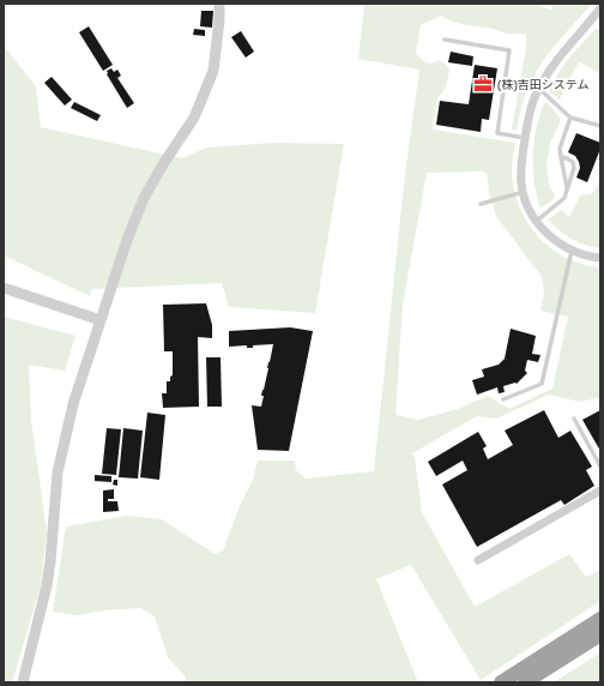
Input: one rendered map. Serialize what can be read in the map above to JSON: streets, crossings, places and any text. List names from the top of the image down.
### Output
{
  "places": {
    "office": ["(株)吉田システム"]
  }
}
